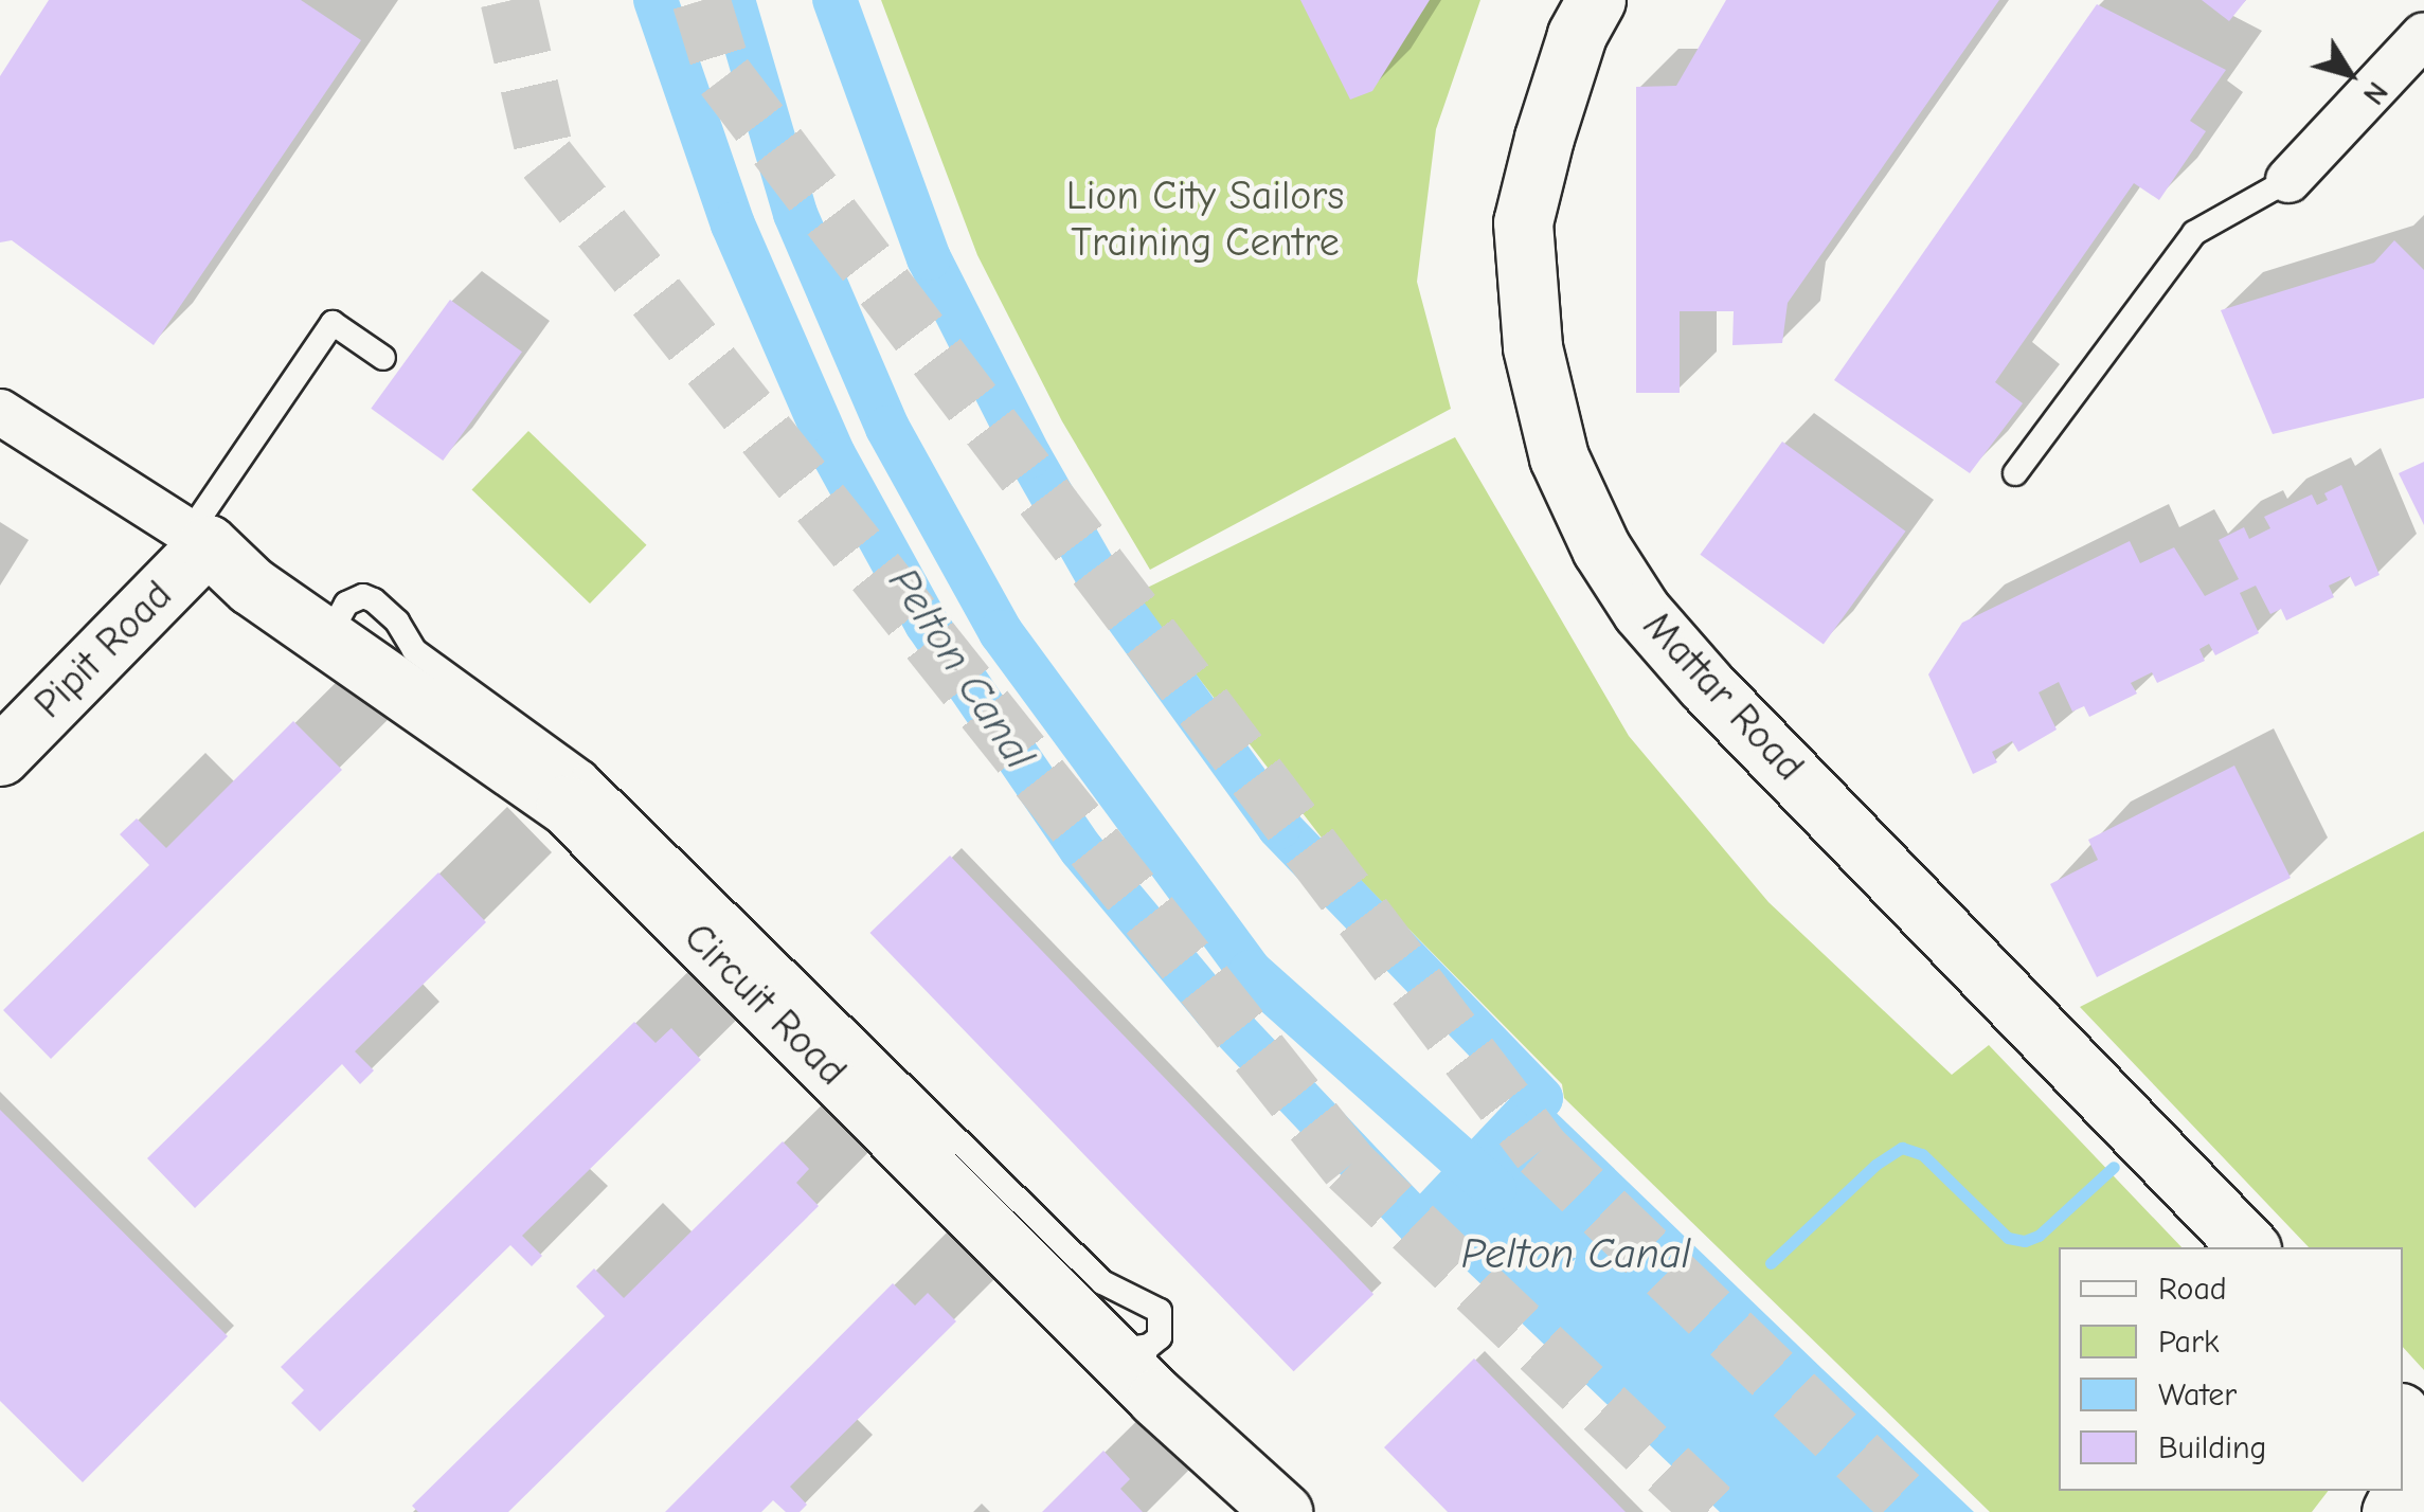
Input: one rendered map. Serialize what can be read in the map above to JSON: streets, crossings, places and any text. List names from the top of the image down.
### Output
{
  "streets": {
    "street": ["Pipit Road", "Mattar Road", "Circuit Road"]
  },
  "crossings": [
    ["Pipit Road", "Circuit Road"]
  ],
  "water": ["Pelton Canal"],
  "parks": ["Lion City Sailors Training Centre"],
  "legend": [
    "Road",
    "Park",
    "Water",
    "Building"
  ],
  "north": "bottom right"
}
